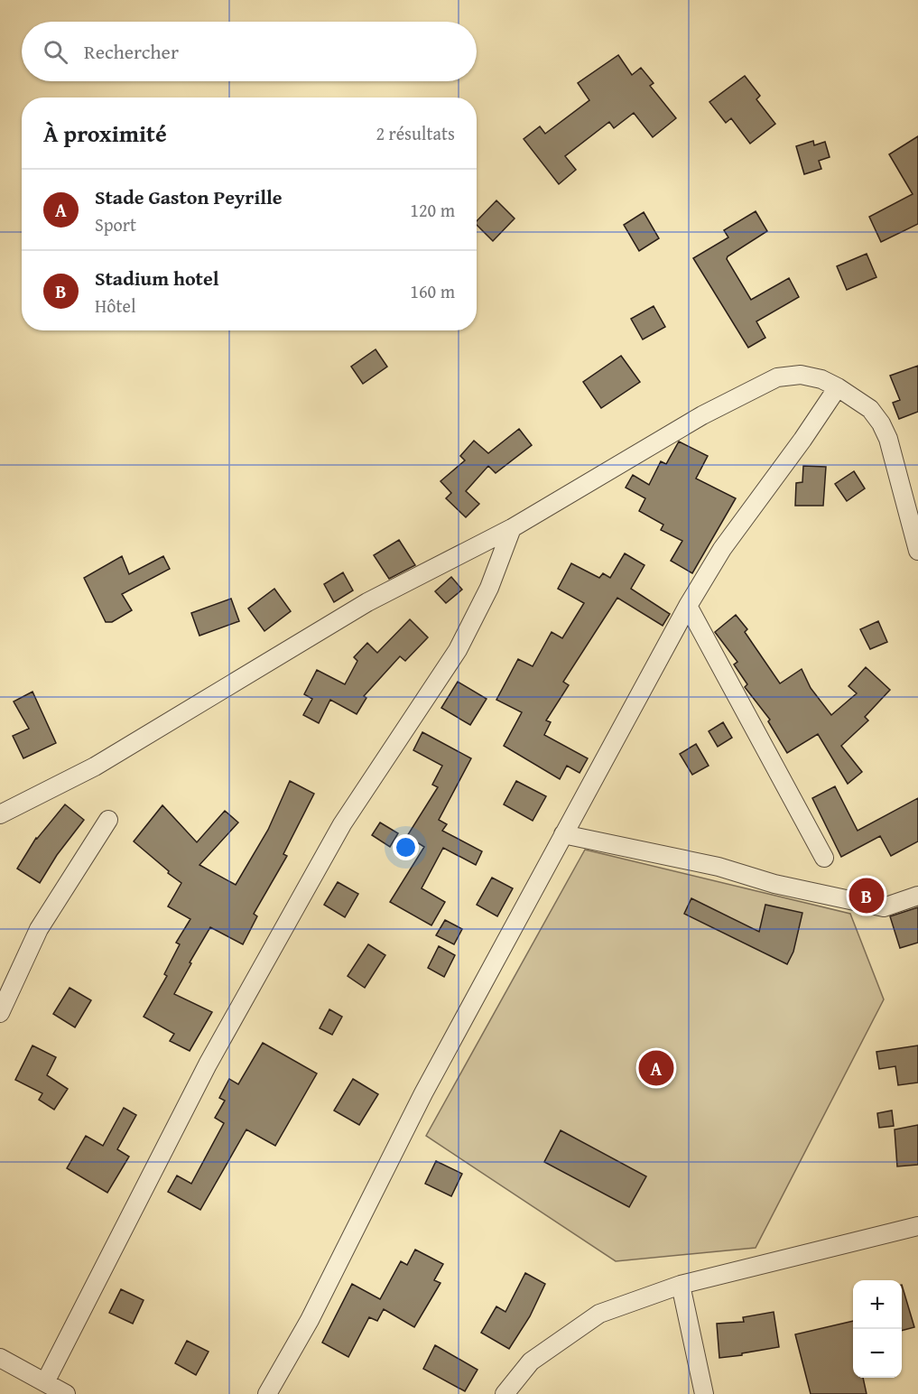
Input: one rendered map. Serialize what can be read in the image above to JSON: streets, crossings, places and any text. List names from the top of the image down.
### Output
{
  "page": {
    "search": "Rechercher",
    "heading": ["À proximité", "2 résultats"],
    "list": [
      {
        "mark": "A",
        "name": "Stade Gaston Peyrille",
        "note": "Sport",
        "value": "120 m"
      },
      {
        "mark": "B",
        "name": "Stadium hotel",
        "note": "Hôtel",
        "value": "160 m"
      }
    ],
    "pins": ["B", "A"],
    "map_buttons": ["+", "−"]
  }
}
